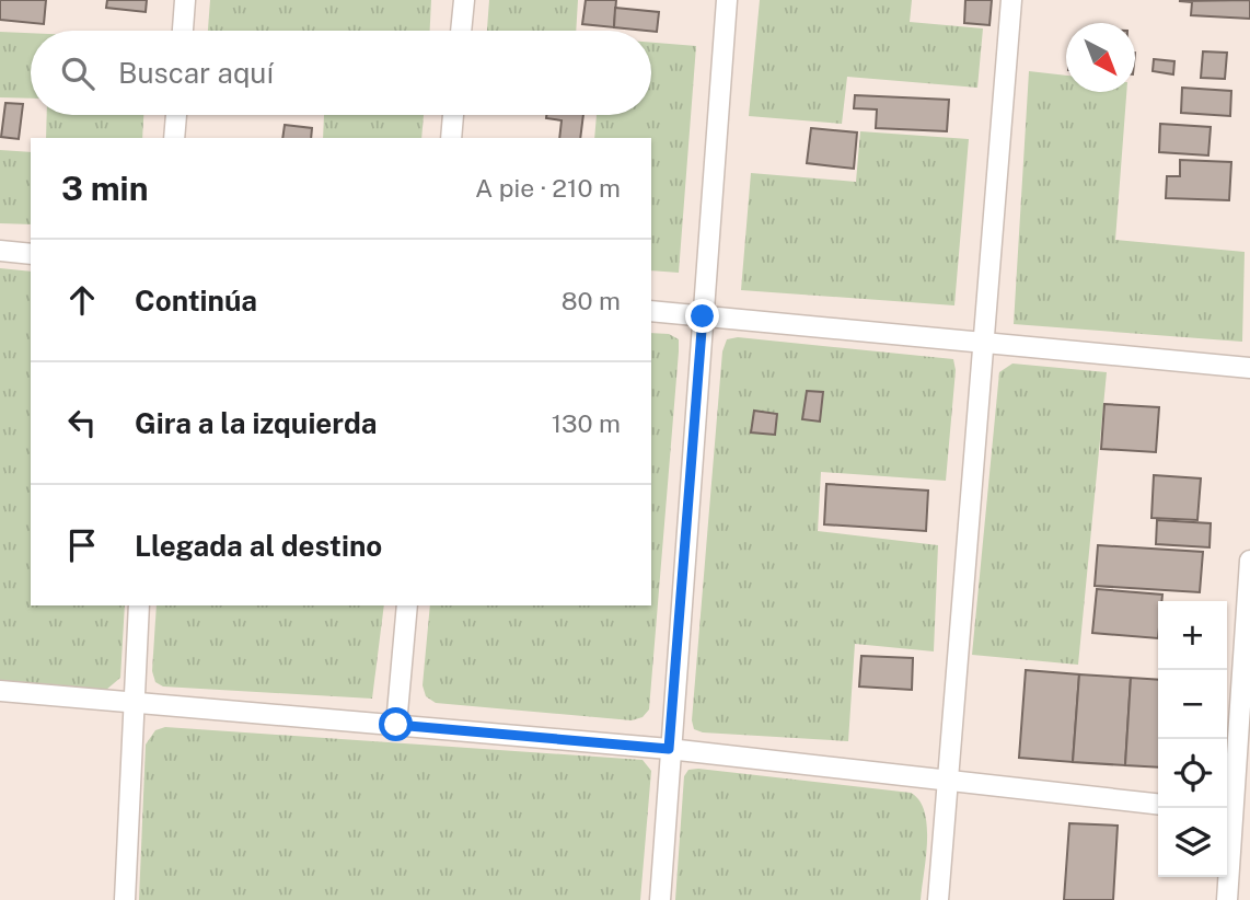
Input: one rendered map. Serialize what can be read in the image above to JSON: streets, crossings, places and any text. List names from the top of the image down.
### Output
{
  "north": "bottom right",
  "page": {
    "search": "Buscar aquí",
    "heading": ["3 min", "A pie · 210 m"],
    "list": [
      ["Continúa", "80 m"],
      ["Gira a la izquierda", "130 m"],
      "Llegada al destino"
    ],
    "map_buttons": ["+", "−"]
  }
}
